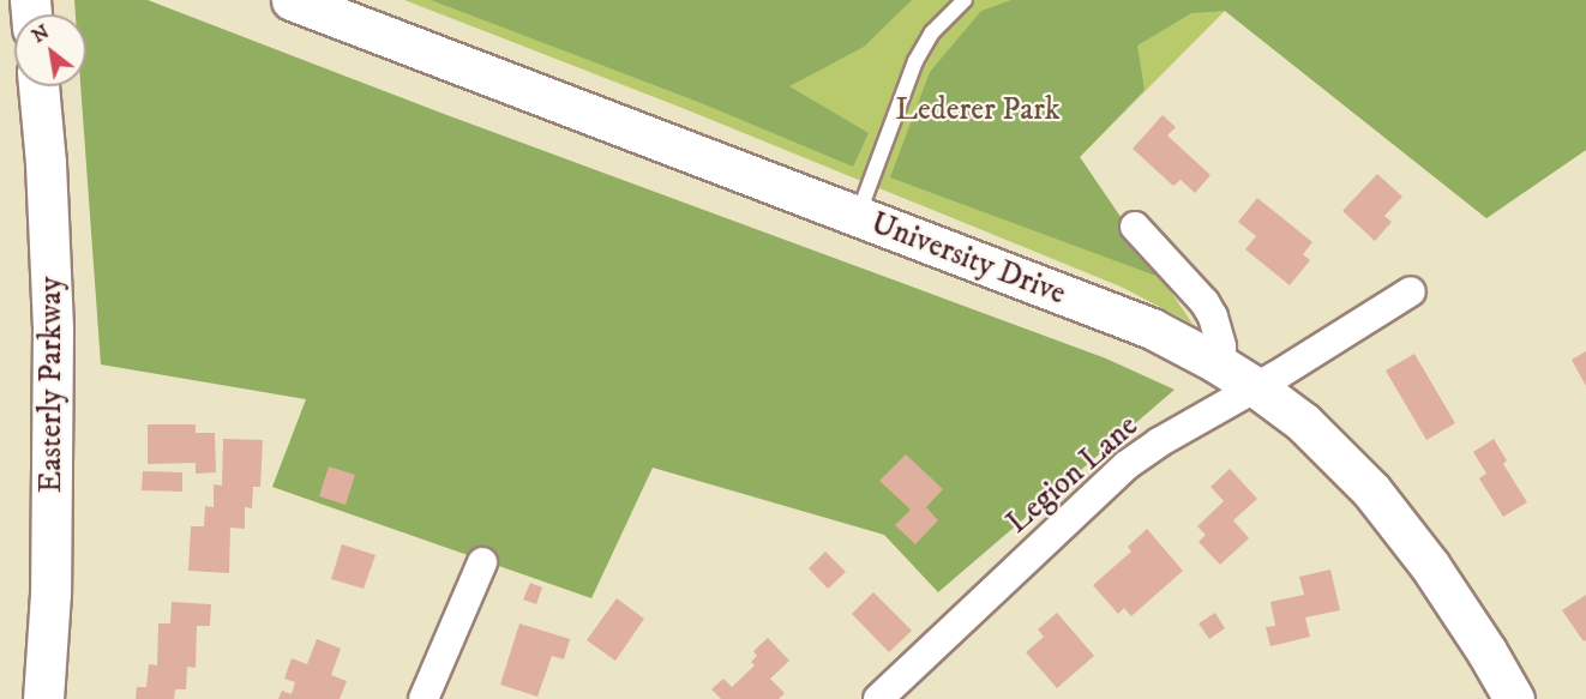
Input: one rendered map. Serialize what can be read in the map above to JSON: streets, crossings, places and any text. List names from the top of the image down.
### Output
{
  "streets": {
    "main road": ["University Drive", "Easterly Parkway"],
    "street": ["Legion Lane"]
  },
  "crossings": [
    ["University Drive", "Legion Lane"]
  ],
  "parks": ["Lederer Park"],
  "north": "top left"
}
